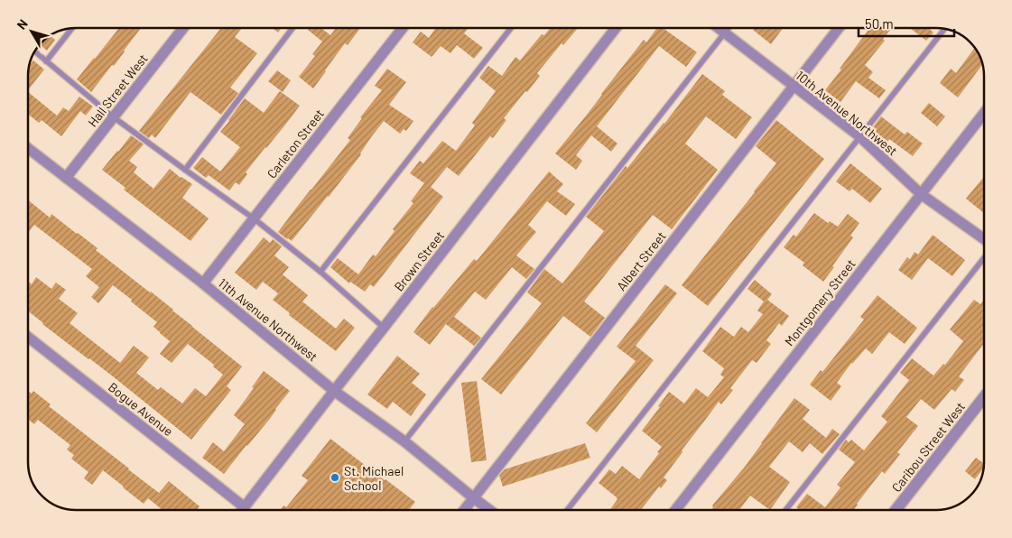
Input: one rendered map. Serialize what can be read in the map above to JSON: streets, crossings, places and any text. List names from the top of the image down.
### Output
{
  "streets": {
    "street": [
      "Hall Street West",
      "10th Avenue Northwest",
      "Carleton Street",
      "Brown Street",
      "Albert Street",
      "Montgomery Street",
      "11th Avenue Northwest",
      "Bogue Avenue",
      "Caribou Street West"
    ]
  },
  "crossings": [
    ["Hall Street West", "11th Avenue Northwest"],
    ["10th Avenue Northwest", "Albert Street"],
    ["10th Avenue Northwest", "Montgomery Street"],
    ["Carleton Street", "11th Avenue Northwest"],
    ["Brown Street", "11th Avenue Northwest"],
    ["Brown Street", "Bogue Avenue"],
    ["Albert Street", "11th Avenue Northwest"]
  ],
  "places": ["St. Michael School"],
  "scale_bar": "50 m",
  "north": "top left"
}
